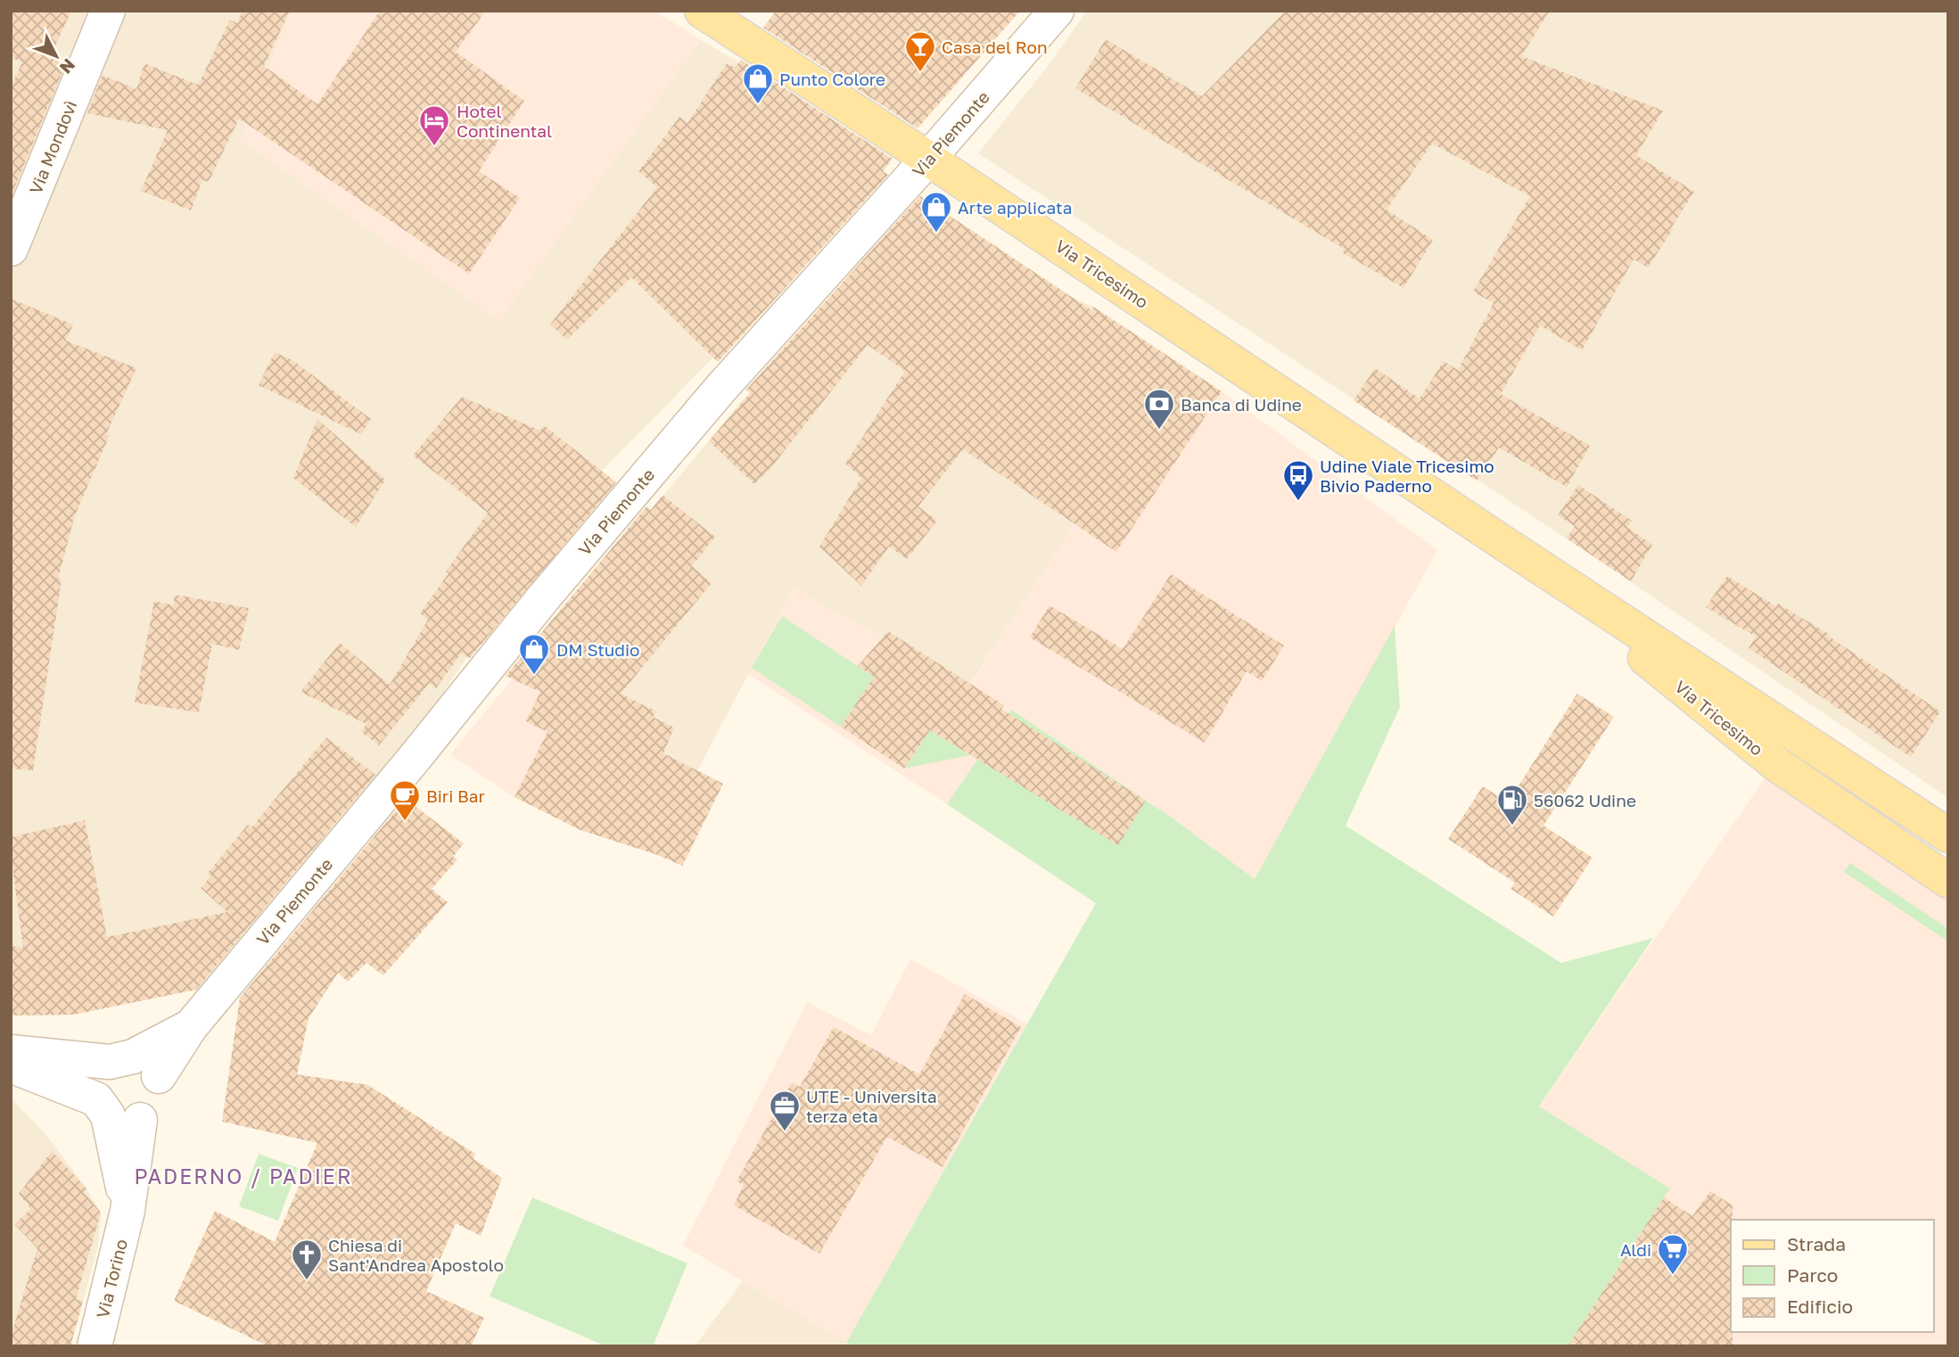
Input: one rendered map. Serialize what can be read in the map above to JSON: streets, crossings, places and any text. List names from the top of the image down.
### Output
{
  "streets": {
    "main road": ["Via Tricesimo"],
    "street": ["Via Piemonte", "Via Mondovì", "Via Torino"]
  },
  "crossings": [
    ["Via Piemonte", "Via Tricesimo"],
    ["Via Piemonte", "Via Torino"]
  ],
  "districts": ["PADERNO / PADIER"],
  "places": {
    "bar": ["Casa del Ron"],
    "shop": ["Punto Colore", "Arte applicata", "DM Studio"],
    "hotel": ["Hotel Continental"],
    "bank": ["Banca di Udine"],
    "bus stop": ["Udine Viale Tricesimo Bivio Paderno"],
    "cafe": ["Biri Bar"],
    "fuel station": ["56062 Udine"],
    "office": ["UTE - Universita terza eta"],
    "supermarket": ["Aldi"],
    "church": ["Chiesa di Sant'Andrea Apostolo"]
  },
  "legend": ["Strada", "Parco", "Edificio"],
  "north": "bottom right"
}
